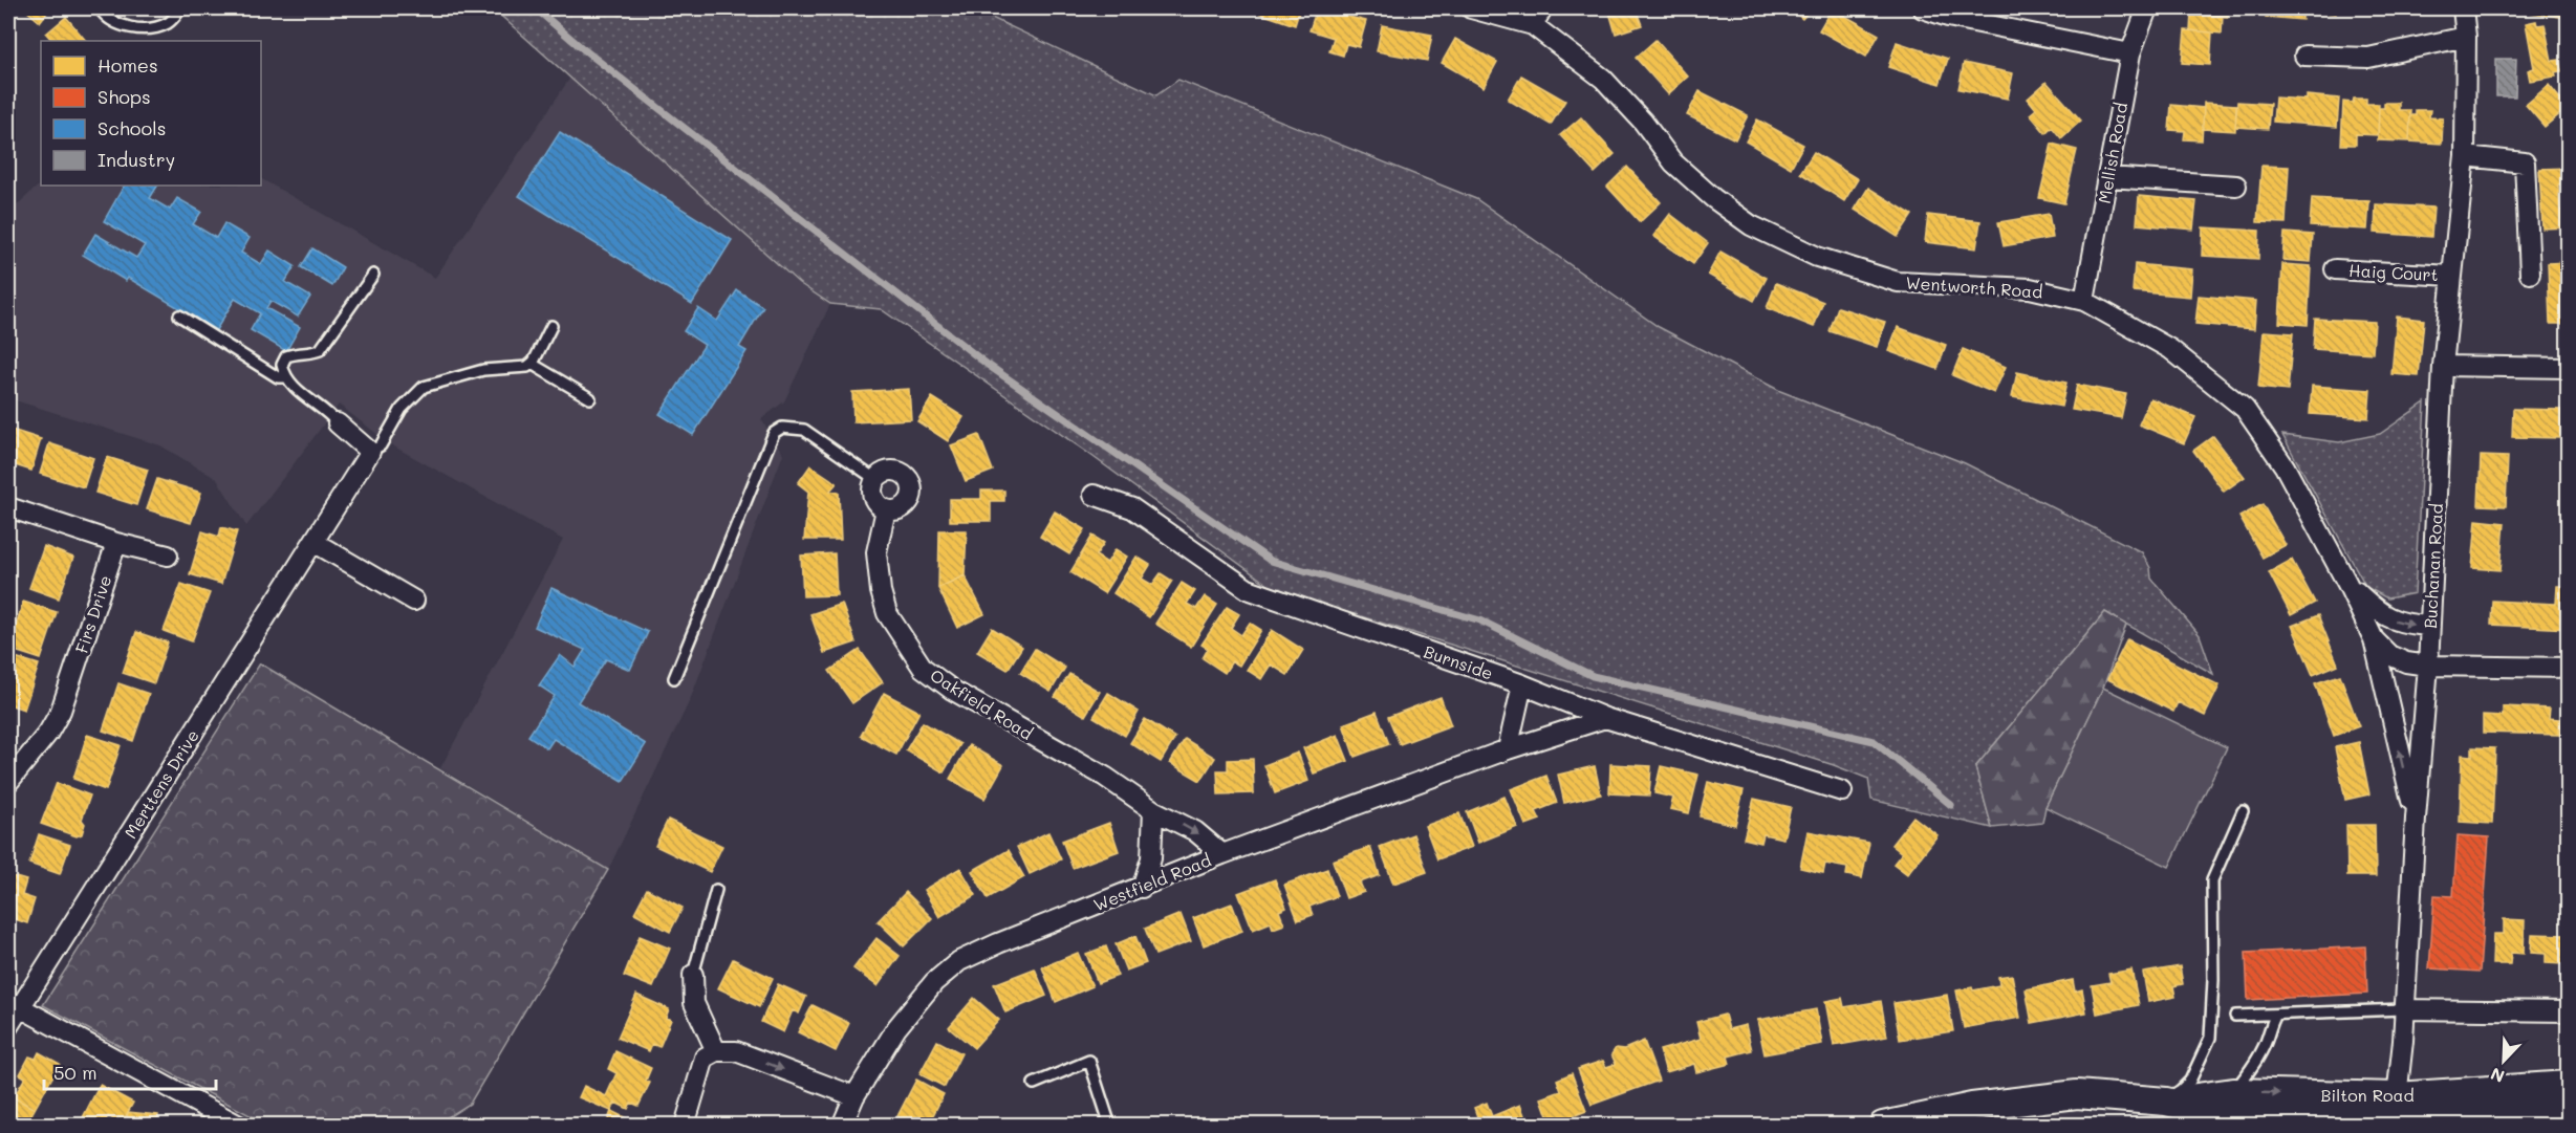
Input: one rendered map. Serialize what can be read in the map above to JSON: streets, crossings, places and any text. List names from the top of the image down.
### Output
{
  "streets": {
    "main road": ["Bilton Road"],
    "street": [
      "Mellish Road",
      "Haig Court",
      "Wentworth Road",
      "Buchanan Road",
      "Firs Drive",
      "Burnside",
      "Oakfield Road",
      "Merttens Drive",
      "Westfield Road"
    ]
  },
  "crossings": [
    ["Mellish Road", "Wentworth Road"],
    ["Haig Court", "Buchanan Road"],
    ["Wentworth Road", "Buchanan Road"],
    ["Buchanan Road", "Bilton Road"],
    ["Burnside", "Westfield Road"],
    ["Oakfield Road", "Westfield Road"]
  ],
  "legend": [
    "Homes",
    "Shops",
    "Schools",
    "Industry"
  ],
  "scale_bar": "50 m",
  "north": "bottom left"
}
